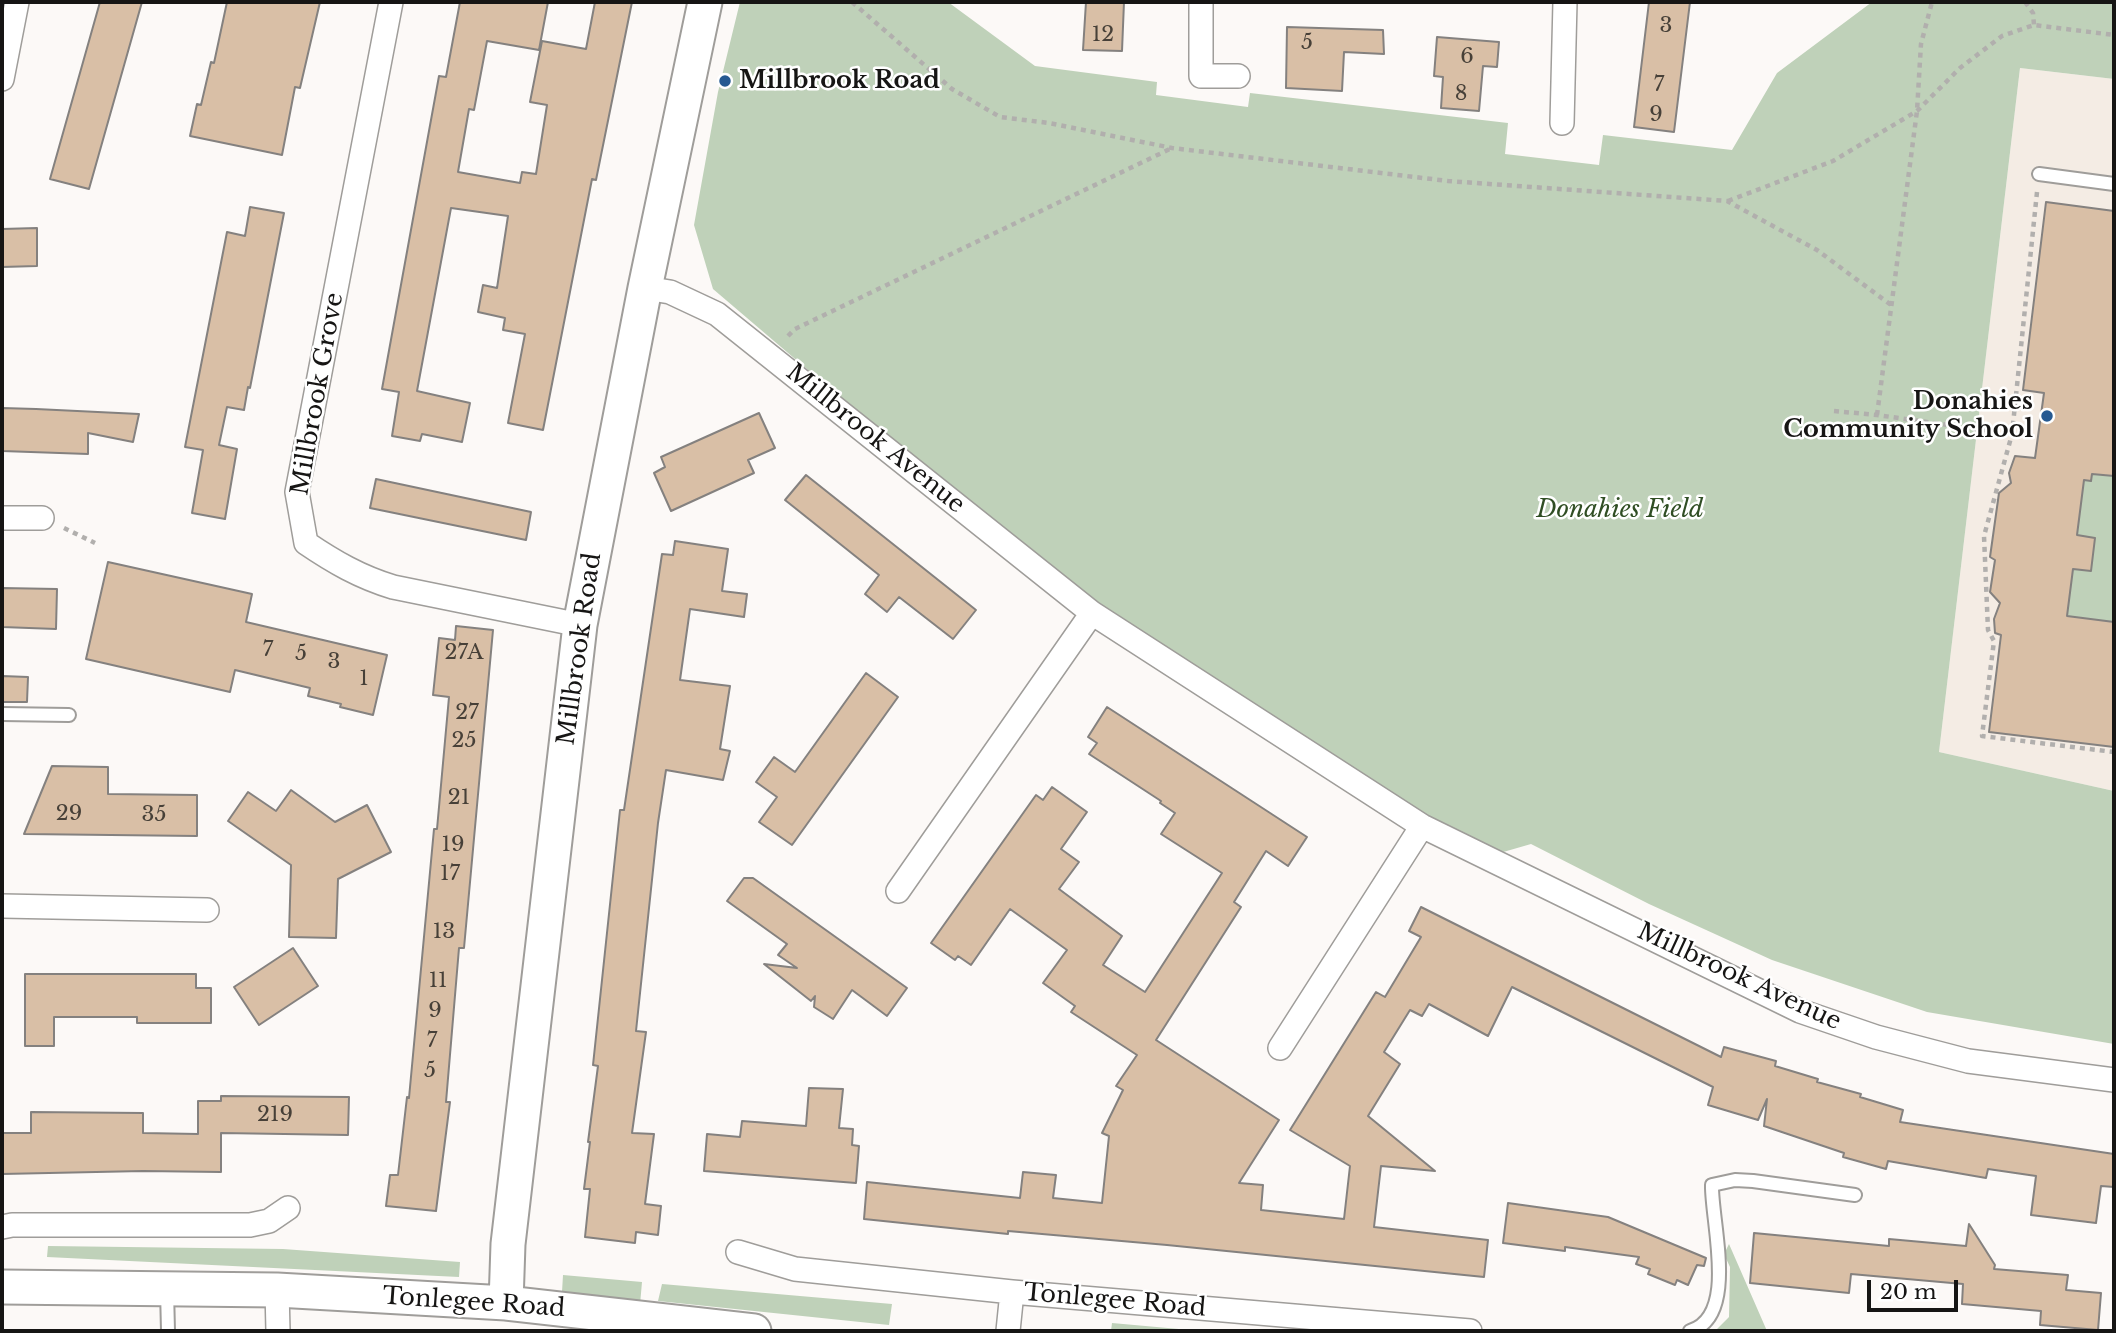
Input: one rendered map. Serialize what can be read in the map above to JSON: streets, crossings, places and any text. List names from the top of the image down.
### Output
{
  "streets": {
    "street": [
      "Millbrook Grove",
      "Millbrook Avenue",
      "Millbrook Road",
      "Tonlegee Road"
    ]
  },
  "crossings": [
    ["Millbrook Grove", "Millbrook Road"],
    ["Millbrook Avenue", "Millbrook Road"],
    ["Millbrook Road", "Tonlegee Road"]
  ],
  "parks": ["Donahies Field"],
  "places": ["Millbrook Road", "Donahies Community School"],
  "house_numbers": [
    "3",
    "12",
    "5",
    "6",
    "7",
    "8",
    "9",
    "7",
    "27A",
    "5",
    "3",
    "1",
    "27",
    "25",
    "21",
    "29",
    "35",
    "19",
    "17",
    "13",
    "11",
    "9",
    "7",
    "5",
    "219"
  ],
  "scale_bar": "20 m"
}
